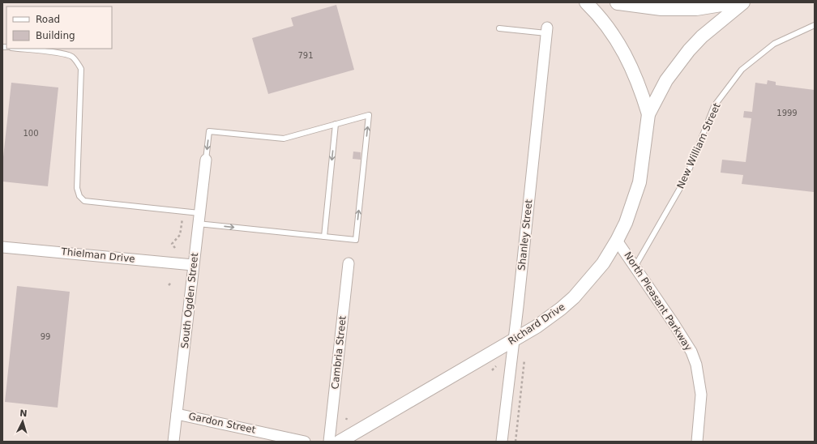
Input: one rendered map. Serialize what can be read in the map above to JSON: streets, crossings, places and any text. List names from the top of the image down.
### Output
{
  "streets": {
    "street": [
      "Shanley Street",
      "Thielman Drive",
      "South Ogden Street",
      "North Pleasant Parkway",
      "Richard Drive",
      "Cambria Street",
      "Gardon Street"
    ],
    "lane": ["New William Street"]
  },
  "crossings": [
    ["New William Street", "North Pleasant Parkway"],
    ["Shanley Street", "Richard Drive"],
    ["Thielman Drive", "South Ogden Street"],
    ["South Ogden Street", "Gardon Street"],
    ["North Pleasant Parkway", "Richard Drive"]
  ],
  "house_numbers": [
    "791",
    "1999",
    "100",
    "99"
  ],
  "legend": ["Road", "Building"],
  "north": "top"
}
